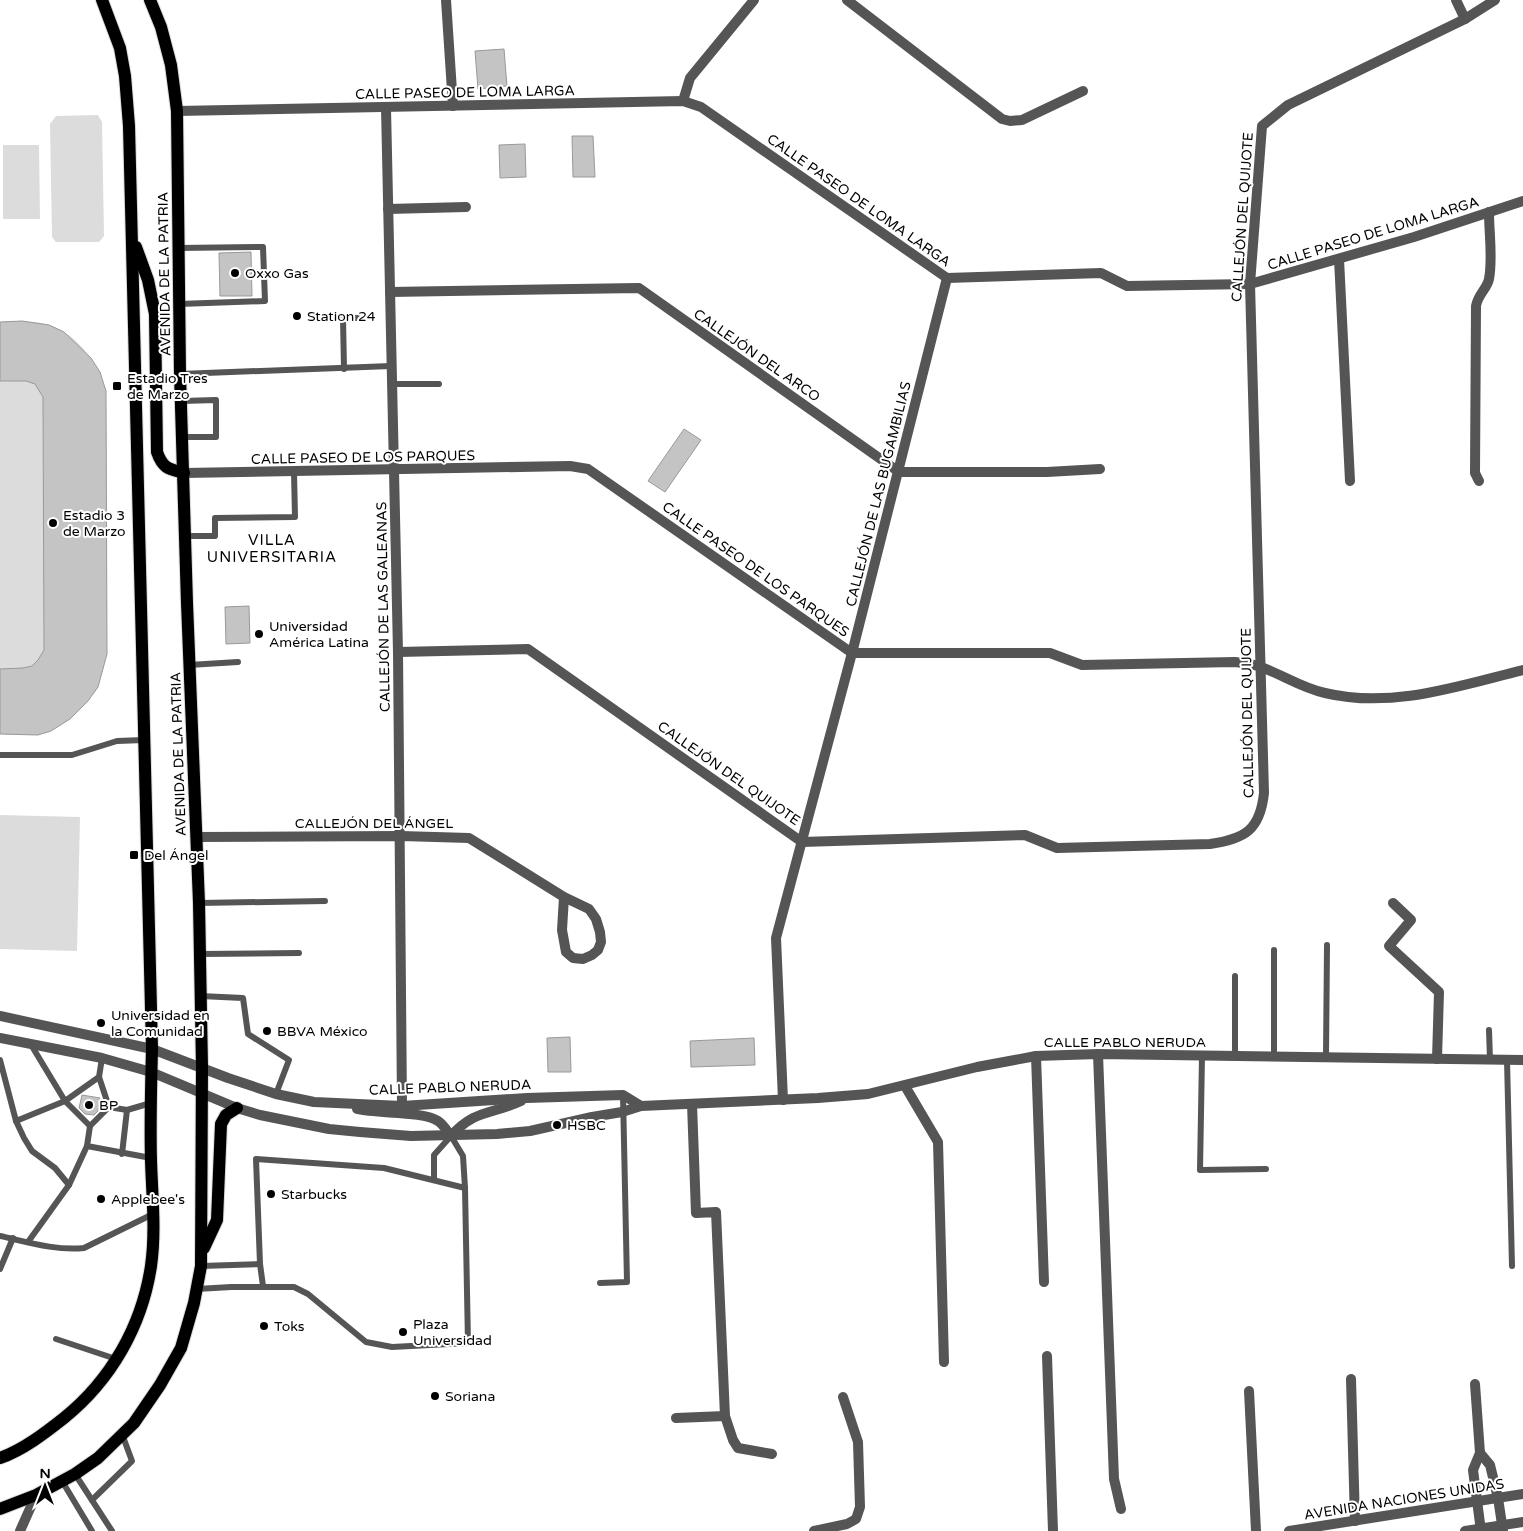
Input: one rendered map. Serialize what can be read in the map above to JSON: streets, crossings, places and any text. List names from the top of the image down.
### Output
{
  "streets": {
    "main road": ["AVENIDA DE LA PATRIA"],
    "street": [
      "CALLE PASEO DE LOMA LARGA",
      "CALLEJÓN DEL QUIJOTE",
      "CALLEJÓN DEL ARCO",
      "CALLE PASEO DE LOS PARQUES",
      "CALLEJÓN DE LAS BUGAMBILIAS",
      "CALLEJÓN DE LAS GALEANAS",
      "CALLEJÓN DEL ÁNGEL",
      "CALLE PABLO NERUDA",
      "AVENIDA NACIONES UNIDAS"
    ]
  },
  "crossings": [
    ["CALLE PASEO DE LOMA LARGA", "CALLEJÓN DEL QUIJOTE"],
    ["CALLE PASEO DE LOMA LARGA", "AVENIDA DE LA PATRIA"],
    ["CALLE PASEO DE LOMA LARGA", "CALLEJÓN DE LAS BUGAMBILIAS"],
    ["CALLE PASEO DE LOMA LARGA", "CALLEJÓN DE LAS GALEANAS"],
    ["CALLEJÓN DEL QUIJOTE", "CALLE PASEO DE LOS PARQUES"],
    ["CALLEJÓN DEL QUIJOTE", "CALLEJÓN DE LAS BUGAMBILIAS"],
    ["CALLEJÓN DEL QUIJOTE", "CALLEJÓN DE LAS GALEANAS"],
    ["AVENIDA DE LA PATRIA", "CALLE PASEO DE LOS PARQUES"],
    ["AVENIDA DE LA PATRIA", "CALLEJÓN DEL ÁNGEL"],
    ["AVENIDA DE LA PATRIA", "CALLE PABLO NERUDA"],
    ["CALLEJÓN DEL ARCO", "CALLEJÓN DE LAS BUGAMBILIAS"],
    ["CALLEJÓN DEL ARCO", "CALLEJÓN DE LAS GALEANAS"],
    ["CALLE PASEO DE LOS PARQUES", "CALLEJÓN DE LAS BUGAMBILIAS"],
    ["CALLE PASEO DE LOS PARQUES", "CALLEJÓN DE LAS GALEANAS"],
    ["CALLEJÓN DE LAS BUGAMBILIAS", "CALLE PABLO NERUDA"],
    ["CALLEJÓN DE LAS GALEANAS", "CALLEJÓN DEL ÁNGEL"],
    ["CALLEJÓN DE LAS GALEANAS", "CALLE PABLO NERUDA"]
  ],
  "districts": ["VILLA UNIVERSITARIA"],
  "places": {
    "other": [
      "Oxxo Gas",
      "Station 24",
      "Estadio 3 de Marzo",
      "Universidad América Latina",
      "Universidad en la Comunidad",
      "BBVA México",
      "BP",
      "HSBC",
      "Starbucks",
      "Applebee's",
      "Toks",
      "Plaza Universidad",
      "Soriana"
    ],
    "transit": ["Estadio Tres de Marzo", "Del Ángel"]
  },
  "north": "top"
}
